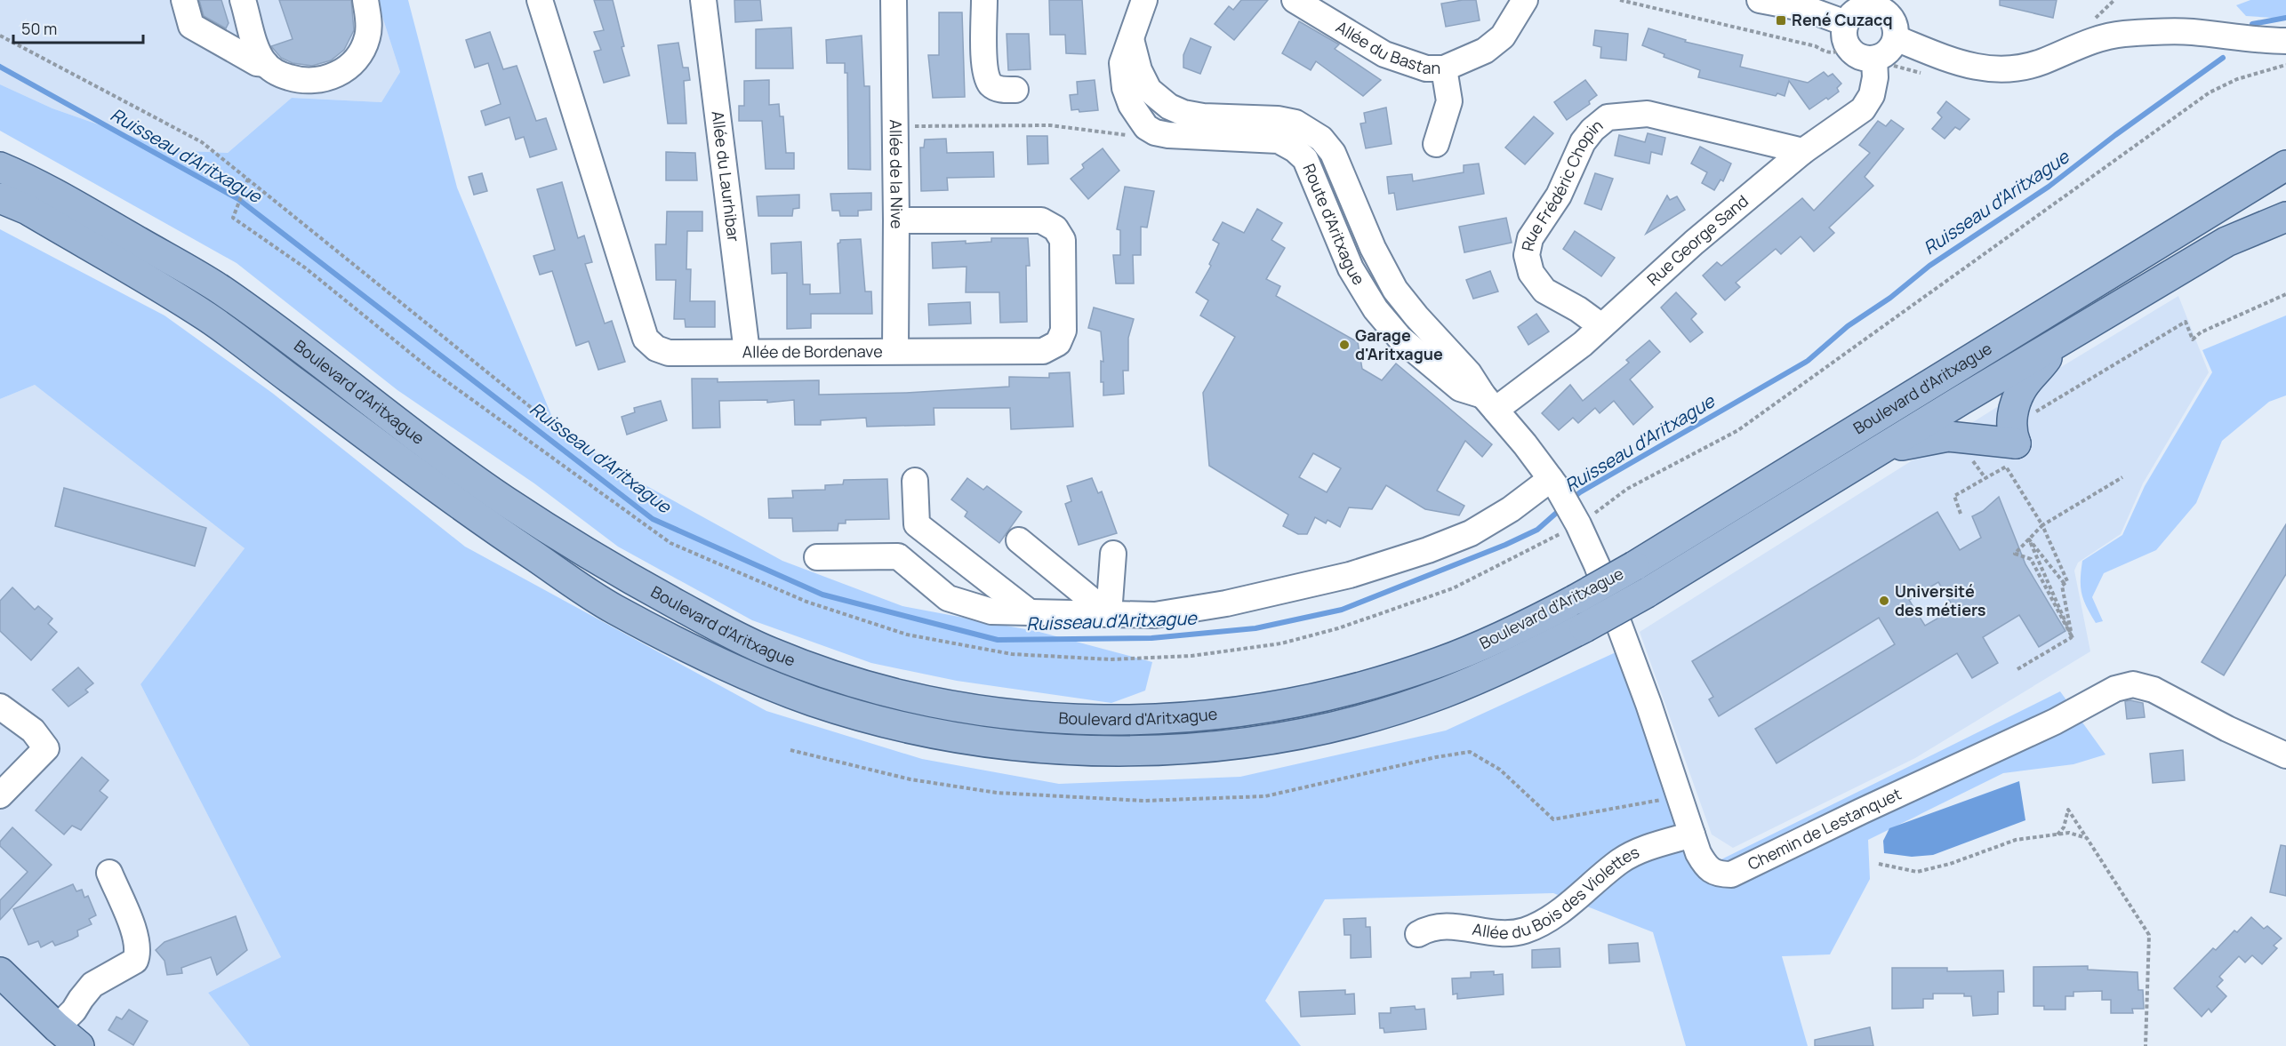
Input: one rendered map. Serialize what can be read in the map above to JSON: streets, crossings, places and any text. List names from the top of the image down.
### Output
{
  "streets": {
    "main road": ["Boulevard d'Aritxague"],
    "street": [
      "Allée du Bastan",
      "Allée de la Nive",
      "Allée du Laurhibar",
      "Rue Frédéric Chopin",
      "Route d'Aritxague",
      "Rue George Sand",
      "Allée de Bordenave",
      "Chemin de Lestanquet",
      "Allée du Bois des Violettes"
    ]
  },
  "crossings": [
    ["Allée de la Nive", "Allée de Bordenave"],
    ["Allée du Laurhibar", "Allée de Bordenave"],
    ["Rue Frédéric Chopin", "Rue George Sand"],
    ["Route d'Aritxague", "Rue George Sand"],
    ["Route d'Aritxague", "Chemin de Lestanquet"],
    ["Chemin de Lestanquet", "Allée du Bois des Violettes"]
  ],
  "water": ["Ruisseau d'Aritxague"],
  "places": {
    "transit": ["René Cuzacq"],
    "other": ["Garage d'Aritxague", "Université des métiers"]
  },
  "scale_bar": "50 m"
}
